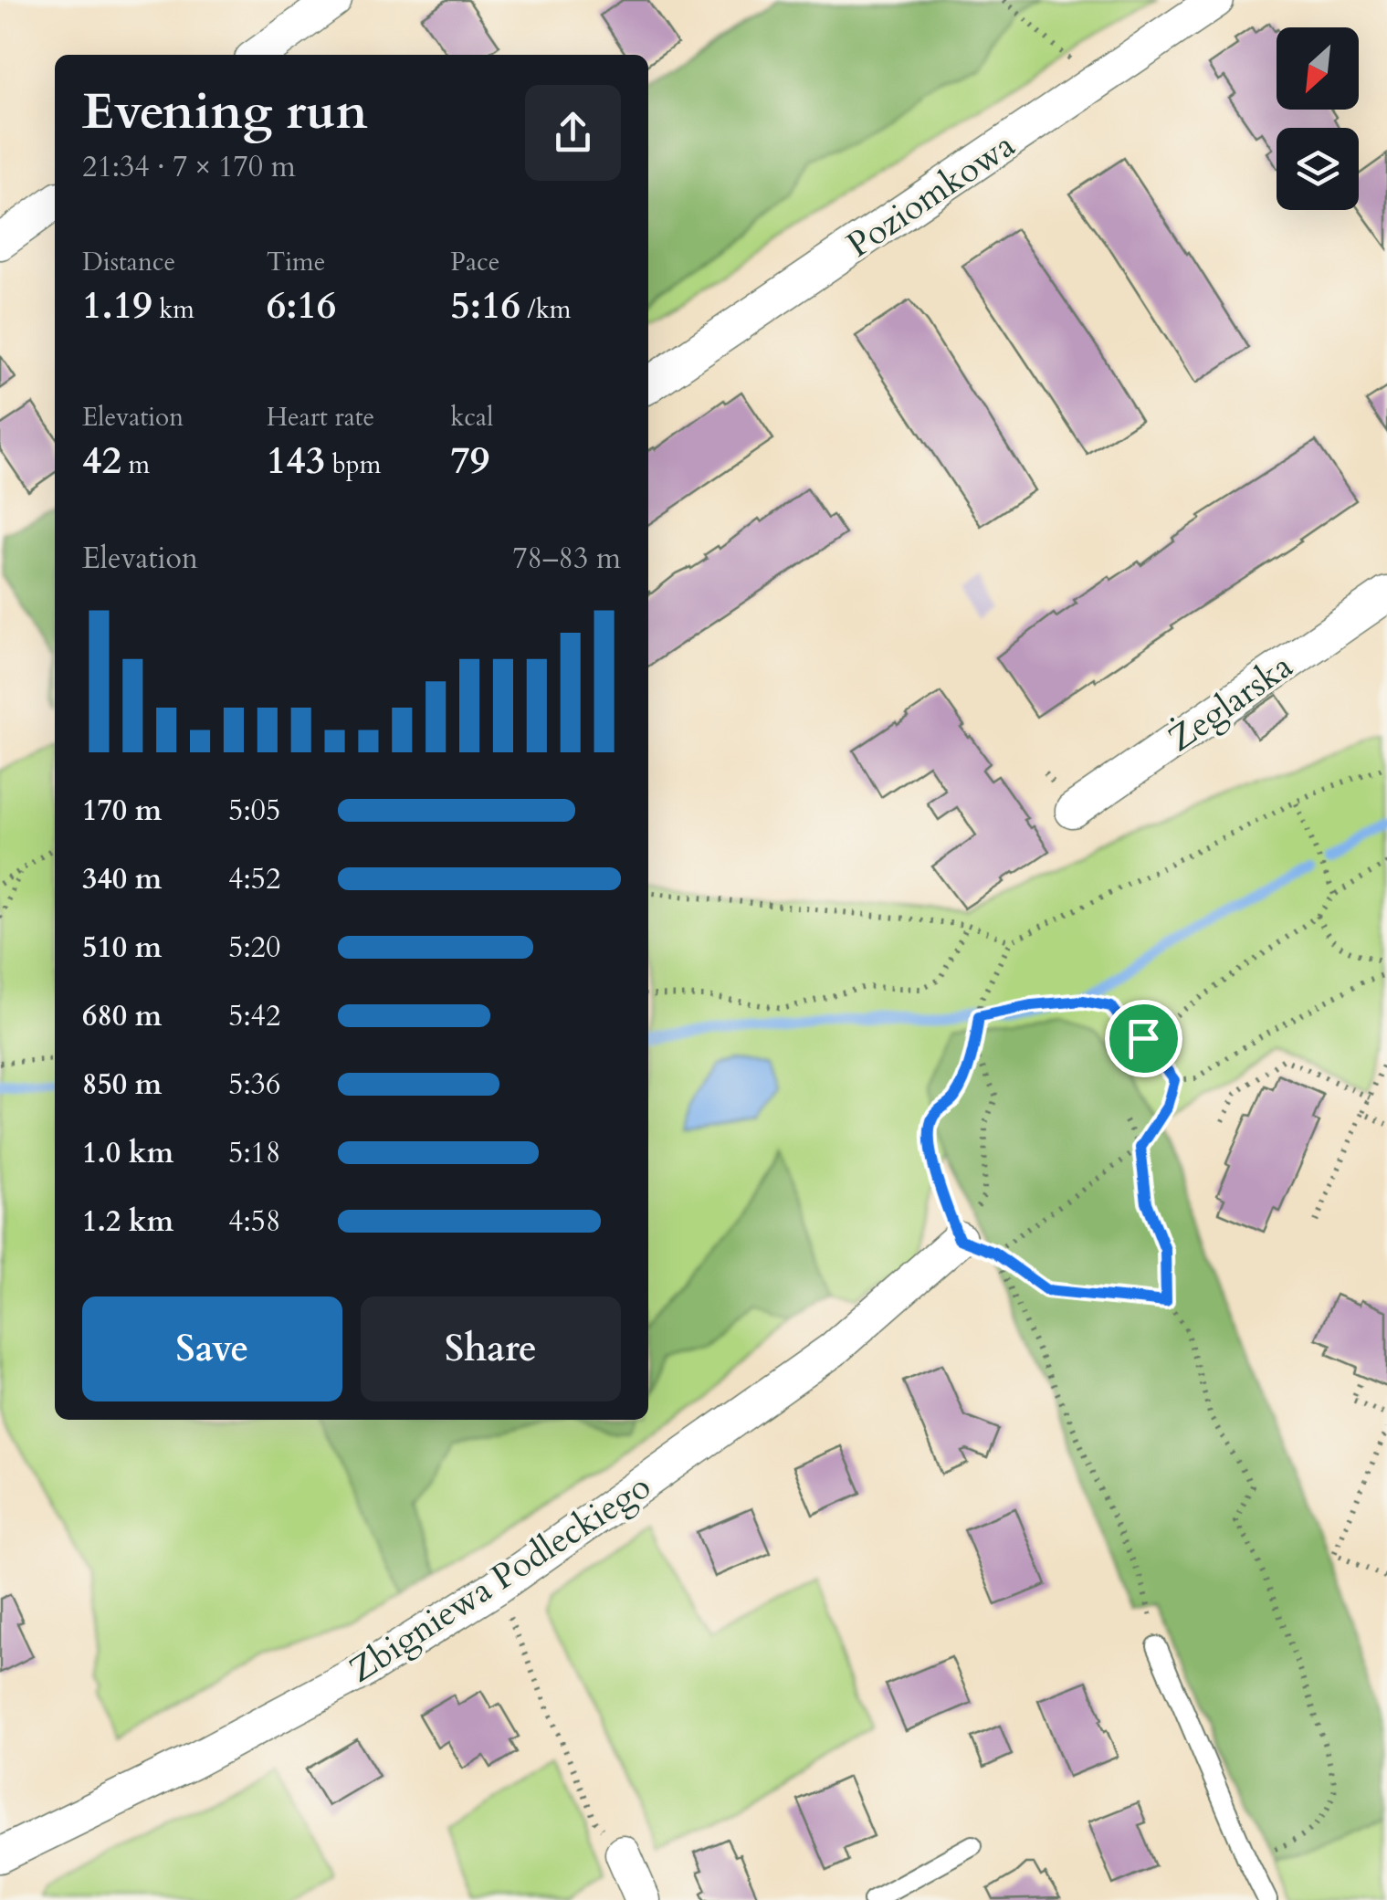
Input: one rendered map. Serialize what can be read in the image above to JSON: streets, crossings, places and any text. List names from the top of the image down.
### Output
{
  "streets": {
    "street": ["Poziomkowa", "Żeglarska", "Zbigniewa Podleckiego"]
  },
  "north": "bottom left",
  "page": {
    "heading": ["Evening run", "21:34 · 7 × 170 m"],
    "stats": [
      ["Distance", "1.19 km"],
      ["Time", "6:16"],
      ["Pace", "5:16 /km"],
      ["Elevation", "42 m"],
      ["Heart rate", "143 bpm"],
      ["kcal", "79"]
    ],
    "chart": ["Elevation", "78–83 m"],
    "list": [
      {
        "name": "170 m",
        "note": "5:05"
      },
      {
        "name": "340 m",
        "note": "4:52"
      },
      {
        "name": "510 m",
        "note": "5:20"
      },
      {
        "name": "680 m",
        "note": "5:42"
      },
      {
        "name": "850 m",
        "note": "5:36"
      },
      {
        "name": "1.0 km",
        "note": "5:18"
      },
      {
        "name": "1.2 km",
        "note": "4:58"
      }
    ],
    "buttons": ["Save", "Share"]
  }
}
